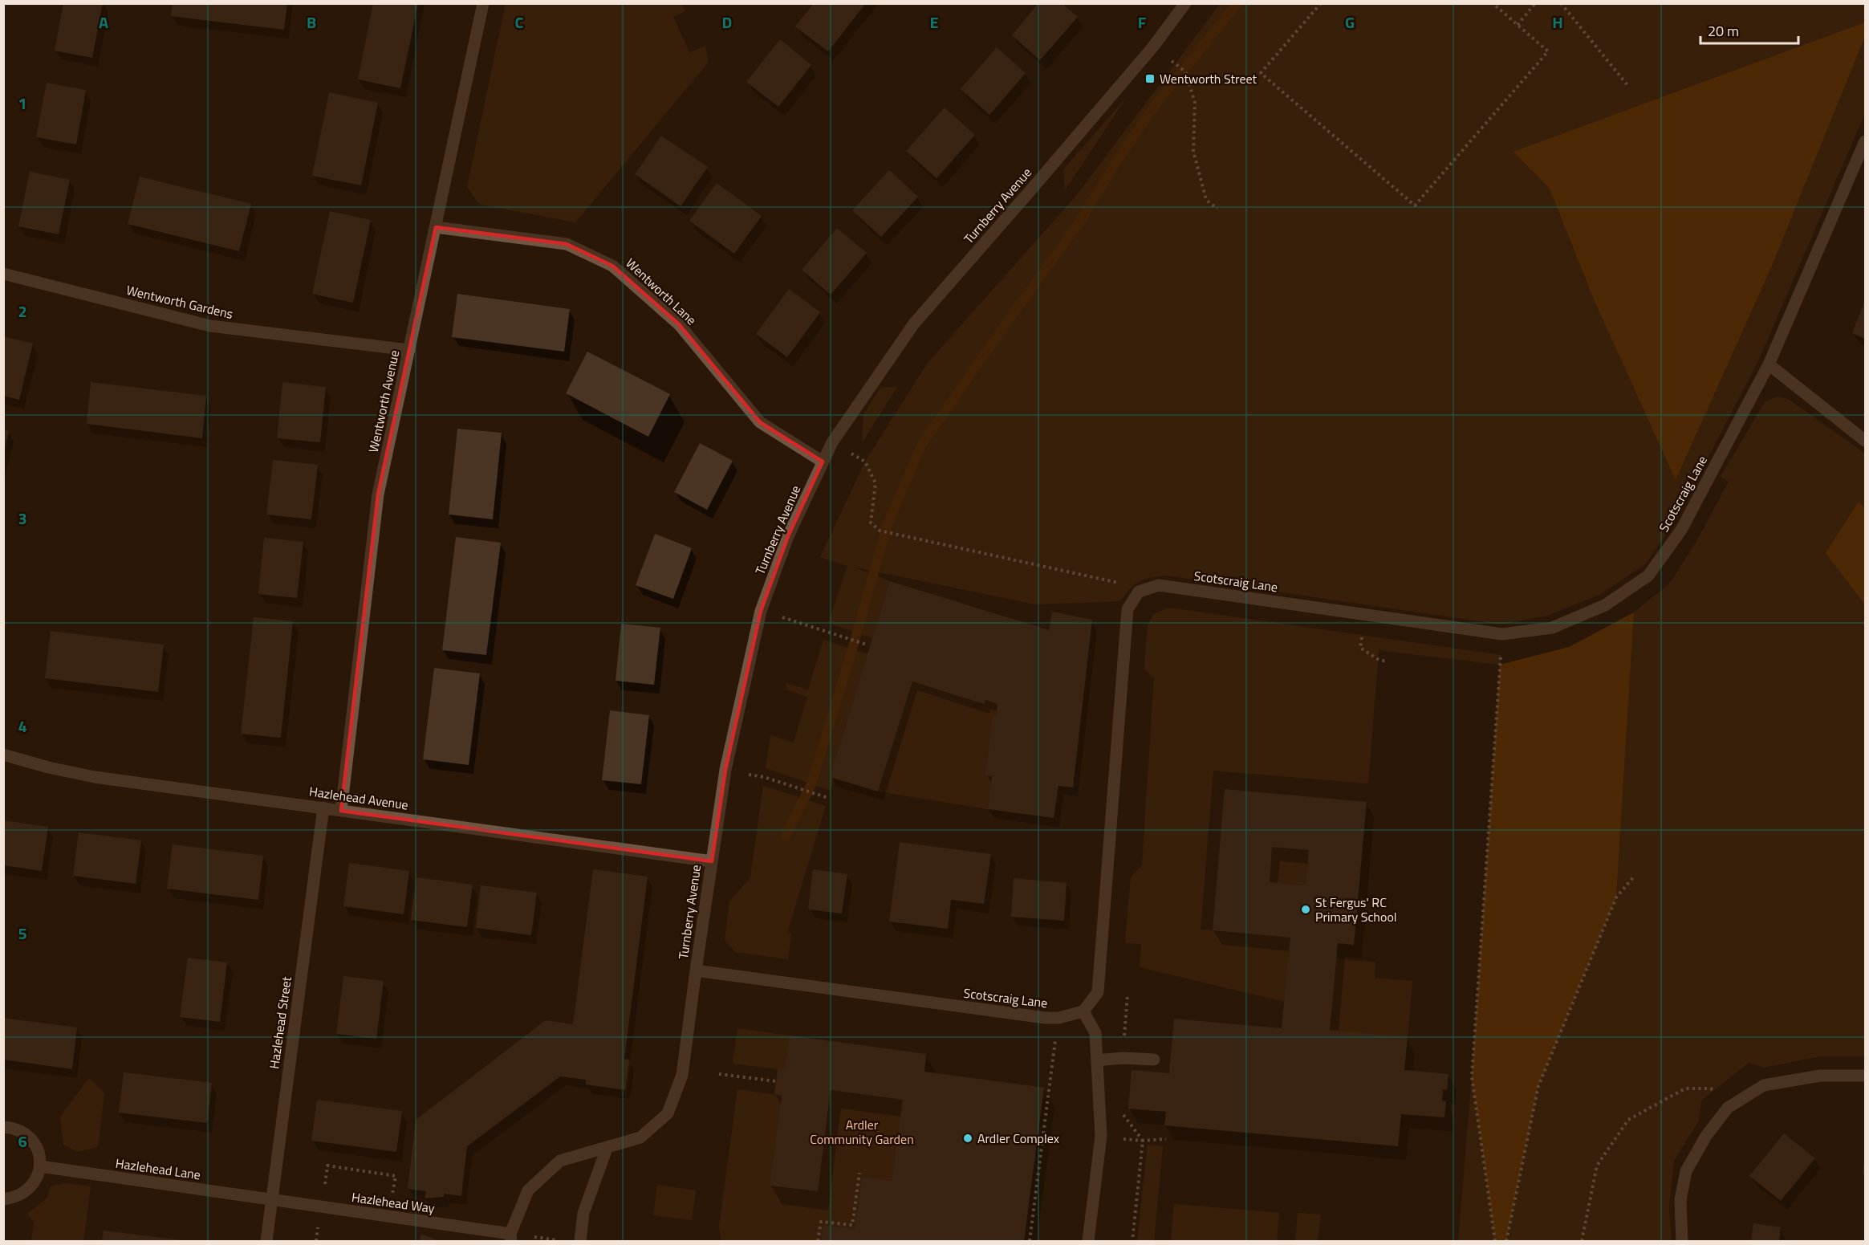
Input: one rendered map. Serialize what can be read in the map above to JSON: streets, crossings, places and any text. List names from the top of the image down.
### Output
{
  "streets": {
    "street": [
      "Turnberry Avenue",
      "Wentworth Lane",
      "Wentworth Gardens",
      "Wentworth Avenue",
      "Scotscraig Lane",
      "Hazlehead Avenue",
      "Hazlehead Street",
      "Hazlehead Lane",
      "Hazlehead Way"
    ]
  },
  "crossings": [
    ["Turnberry Avenue", "Wentworth Lane"],
    ["Turnberry Avenue", "Scotscraig Lane"],
    ["Turnberry Avenue", "Hazlehead Avenue"],
    ["Turnberry Avenue", "Hazlehead Way"],
    ["Wentworth Lane", "Wentworth Avenue"],
    ["Wentworth Gardens", "Wentworth Avenue"],
    ["Wentworth Avenue", "Hazlehead Avenue"],
    ["Hazlehead Avenue", "Hazlehead Street"],
    ["Hazlehead Street", "Hazlehead Lane"],
    ["Hazlehead Street", "Hazlehead Way"],
    ["Hazlehead Lane", "Hazlehead Way"]
  ],
  "parks": ["Ardler Community Garden"],
  "places": {
    "transit": ["Wentworth Street"],
    "other": ["St Fergus' RC Primary School", "Ardler Complex"]
  },
  "scale_bar": "20 m",
  "grid": {
    "columns": [
      "A",
      "B",
      "C",
      "D",
      "E",
      "F",
      "G",
      "H"
    ],
    "rows": [
      "1",
      "2",
      "3",
      "4",
      "5",
      "6"
    ]
  }
}
